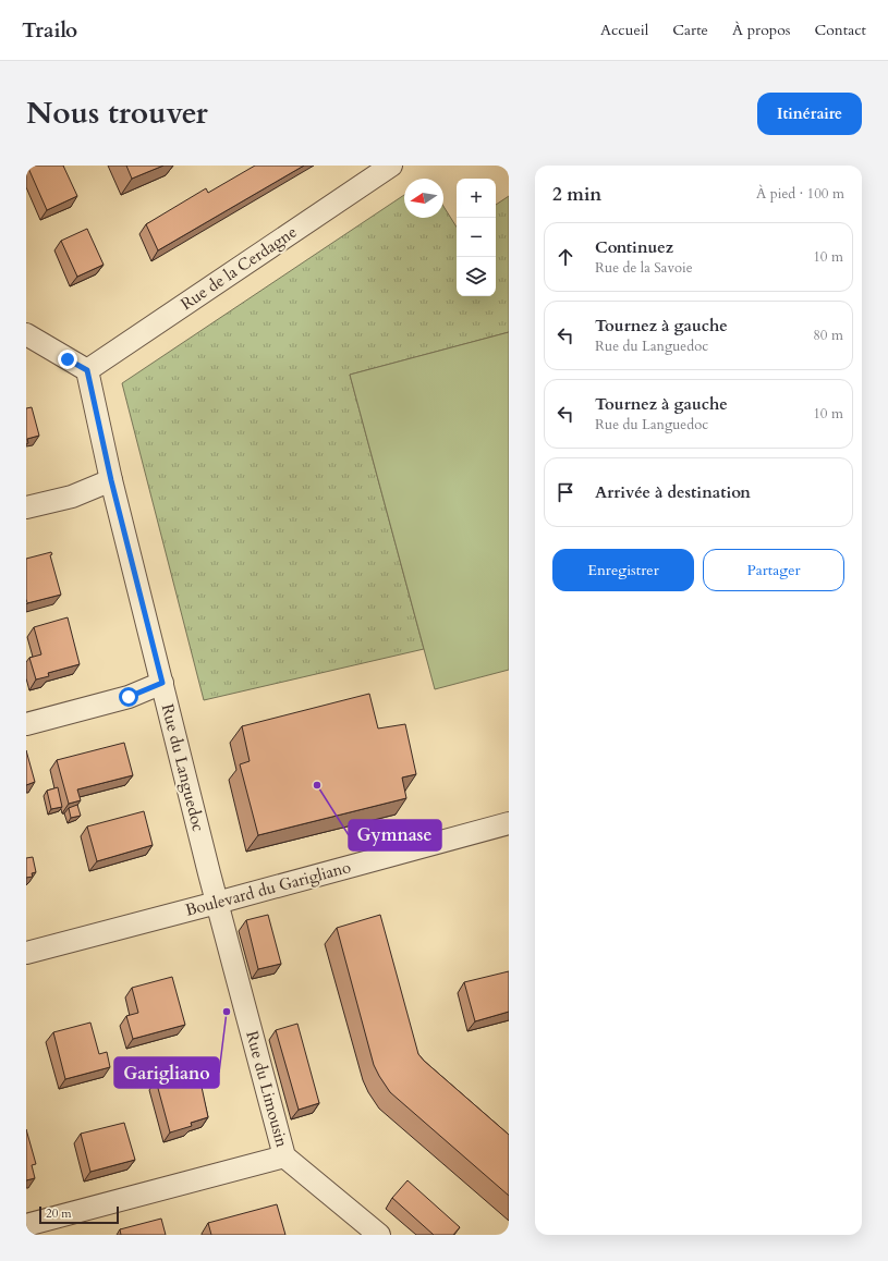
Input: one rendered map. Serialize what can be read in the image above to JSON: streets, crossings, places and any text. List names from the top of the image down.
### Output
{
  "streets": {
    "street": [
      "Rue de la Cerdagne",
      "Rue du Languedoc",
      "Boulevard du Garigliano",
      "Rue du Limousin"
    ]
  },
  "crossings": [
    ["Rue de la Cerdagne", "Rue du Languedoc"],
    ["Rue du Languedoc", "Boulevard du Garigliano"],
    ["Rue du Languedoc", "Rue du Limousin"],
    ["Boulevard du Garigliano", "Rue du Limousin"]
  ],
  "places": ["Gymnase", "Garigliano"],
  "scale_bar": "20 m",
  "north": "left",
  "page": {
    "header": "Trailo",
    "nav": [
      "Accueil",
      "Carte",
      "À propos",
      "Contact"
    ],
    "title": "Nous trouver",
    "buttons": [
      "Itinéraire",
      ["Enregistrer", "Partager"]
    ],
    "heading": ["2 min", "À pied · 100 m"],
    "map_buttons": ["+", "−"],
    "list": [
      ["Continuez", "Rue de la Savoie", "10 m"],
      ["Tournez à gauche", "Rue du Languedoc", "80 m"],
      ["Tournez à gauche", "Rue du Languedoc", "10 m"],
      "Arrivée à destination"
    ],
    "scale": "20 m"
  }
}
